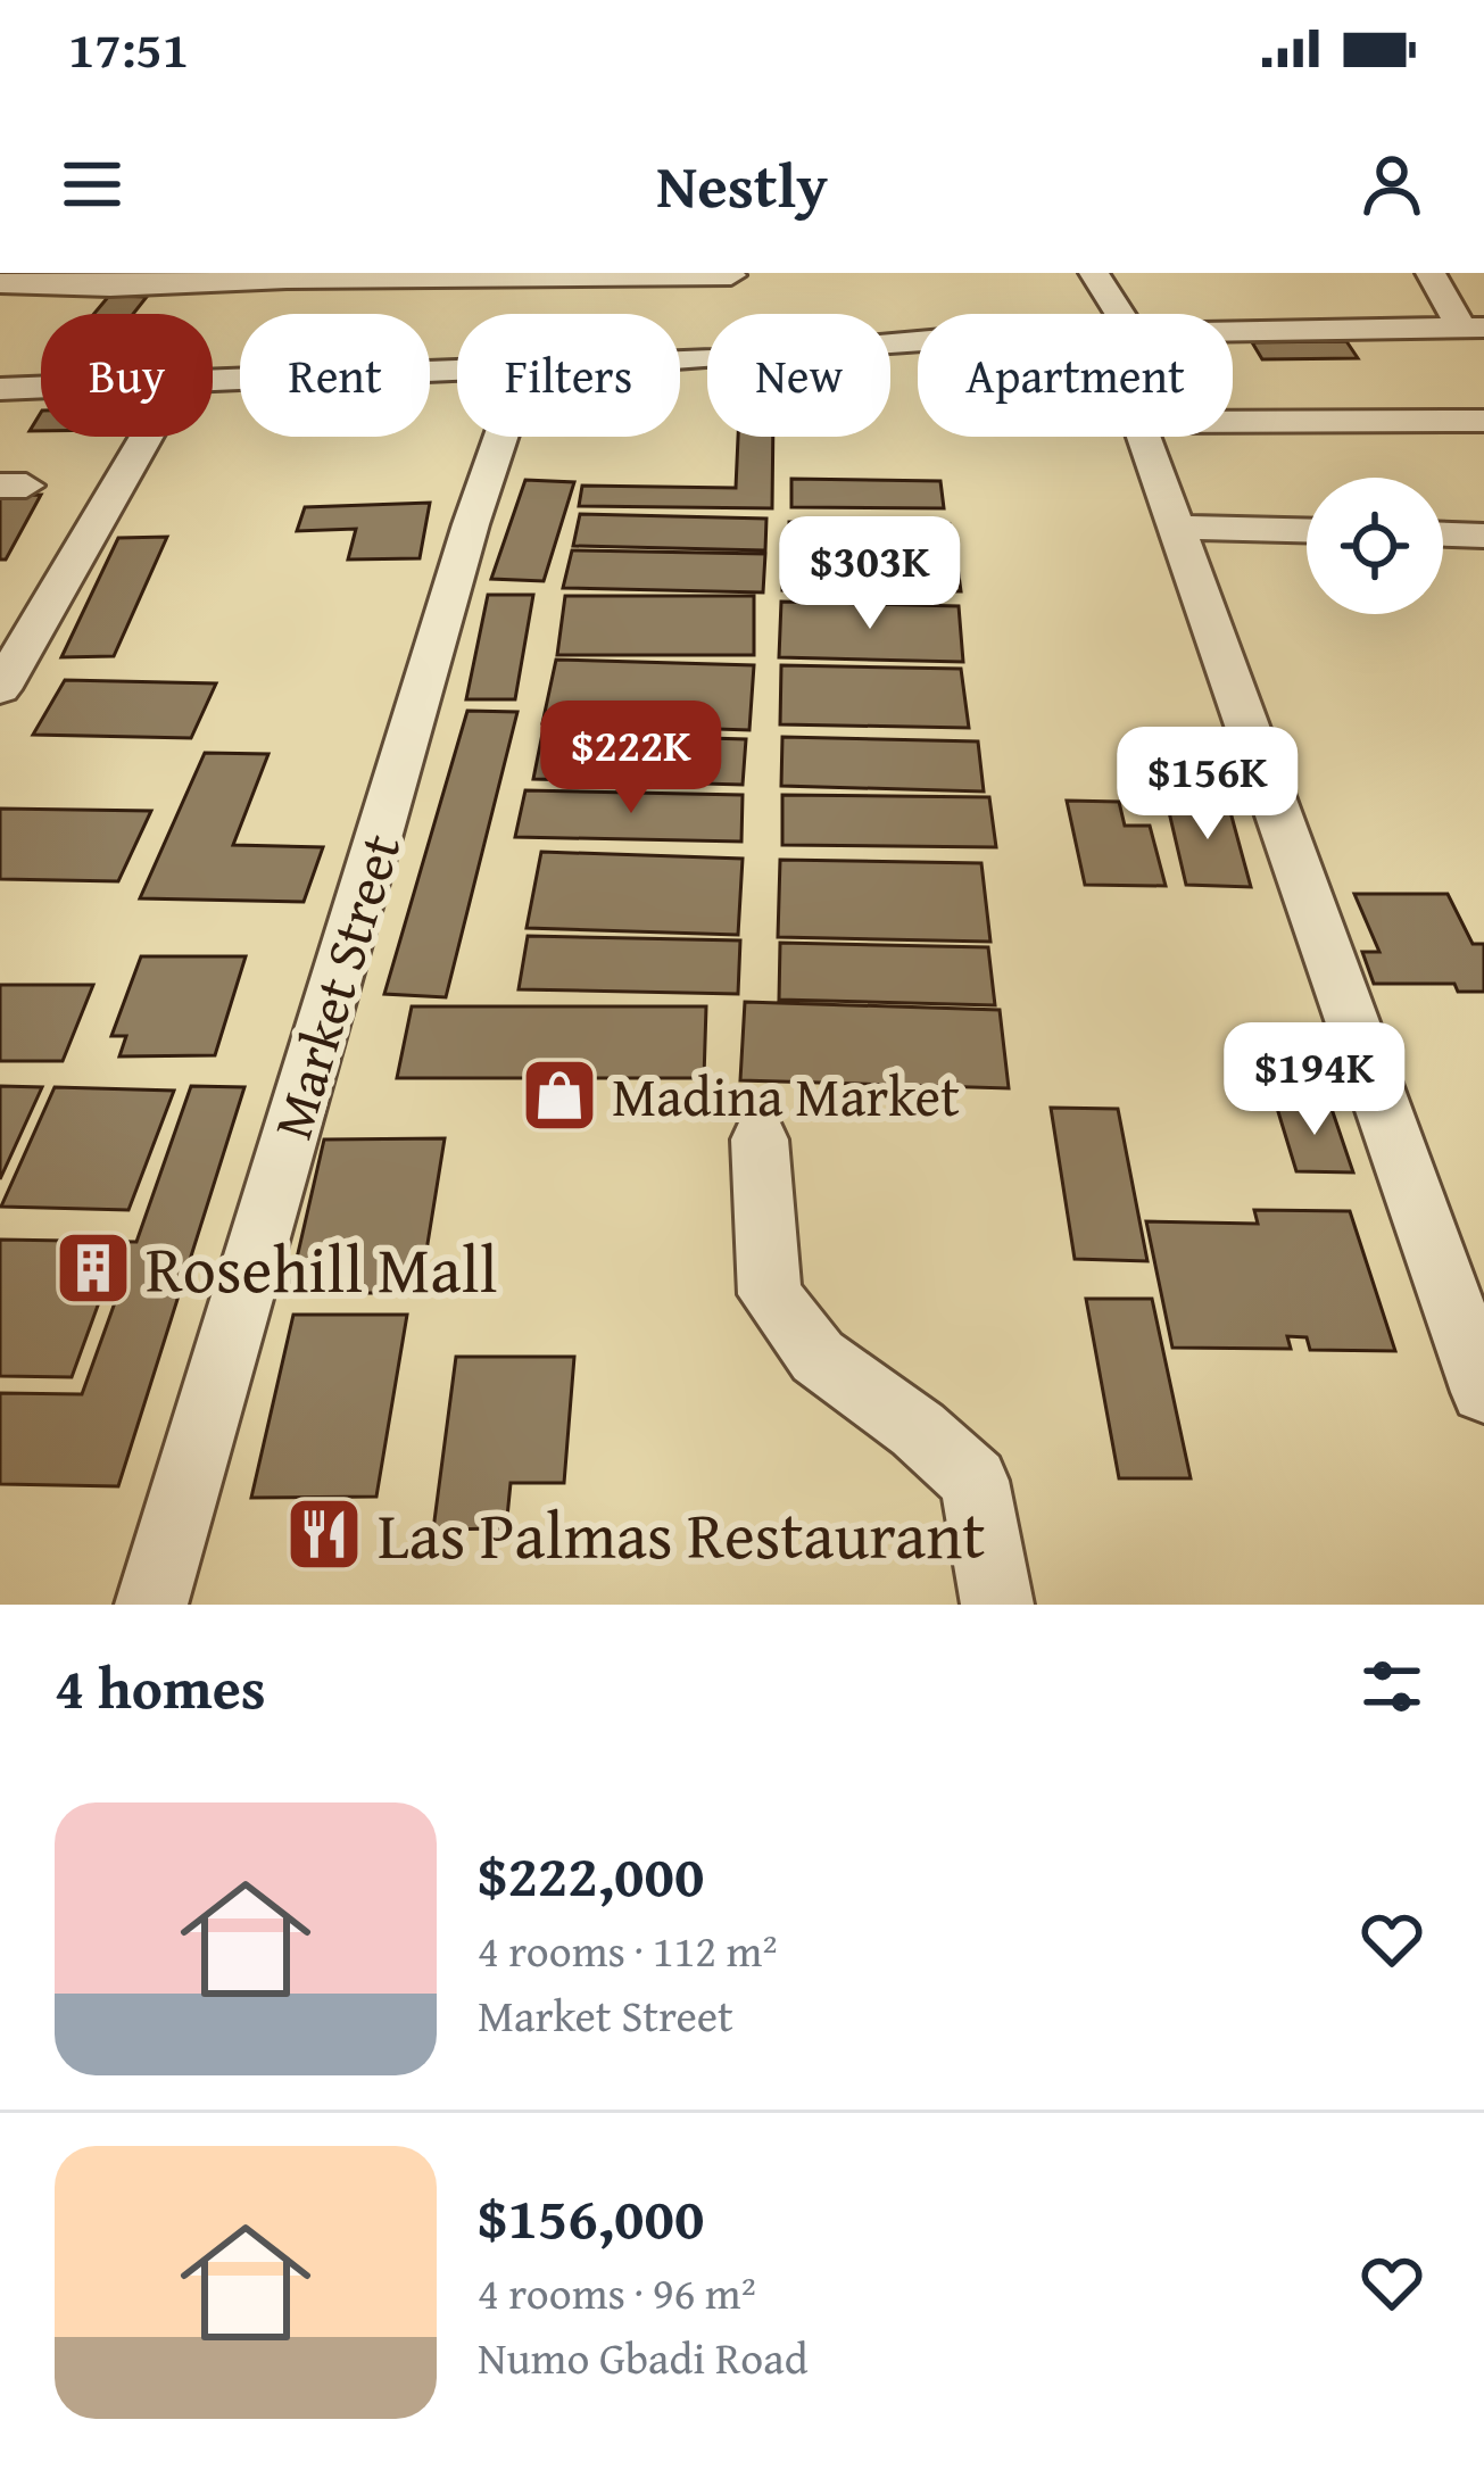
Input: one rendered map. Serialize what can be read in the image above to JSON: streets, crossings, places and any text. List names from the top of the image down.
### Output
{
  "streets": {
    "street": ["Market Street"]
  },
  "places": {
    "shop": ["Madina Market"],
    "building": ["Rosehill Mall"],
    "restaurant": ["Las Palmas Restaurant"]
  },
  "page": {
    "status": "17:51",
    "header": "Nestly",
    "chip": [
      "Buy",
      "Rent",
      "Filters",
      "New",
      "Apartment"
    ],
    "price": [
      "$303K",
      "$222K",
      "$156K",
      "$194K"
    ],
    "heading": "4 homes",
    "list": [
      {
        "name": "$222,000",
        "note": "4 rooms · 112 m² · Market Street"
      },
      {
        "name": "$156,000",
        "note": "4 rooms · 96 m² · Numo Gbadi Road"
      }
    ]
  }
}
